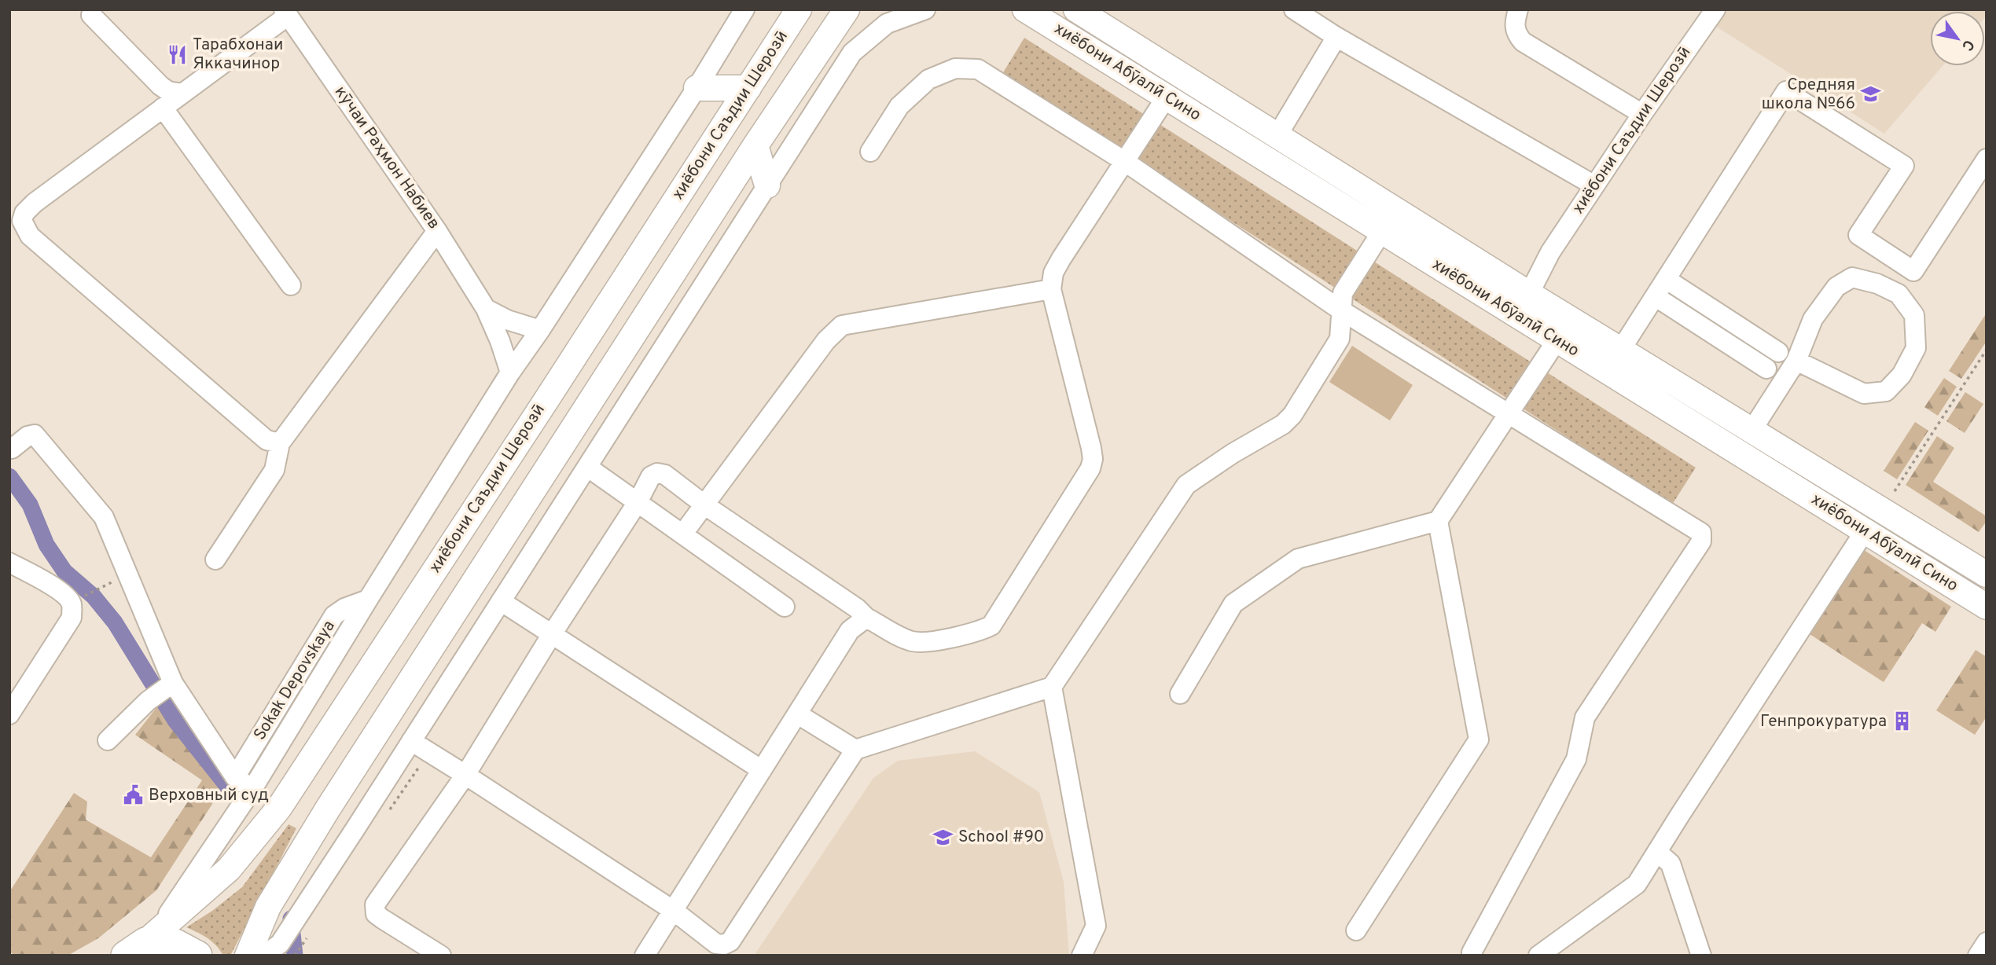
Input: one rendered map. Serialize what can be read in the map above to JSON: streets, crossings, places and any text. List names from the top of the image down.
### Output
{
  "streets": {
    "main road": ["хиёбони Абӯалӣ Сино", "хиёбони Саъдии Шерозӣ"],
    "street": ["кӯчаи Раҳмон Набиев", "Sokak Depovskaya"]
  },
  "crossings": [
    ["хиёбони Абӯалӣ Сино", "хиёбони Саъдии Шерозӣ"]
  ],
  "places": {
    "restaurant": ["Тарабхонаи Яккачинор"],
    "school or university": ["Средняя школа №66", "School #90"],
    "building": ["Генпрокуратура"],
    "public building": ["Верховный суд"]
  },
  "north": "bottom right"
}
